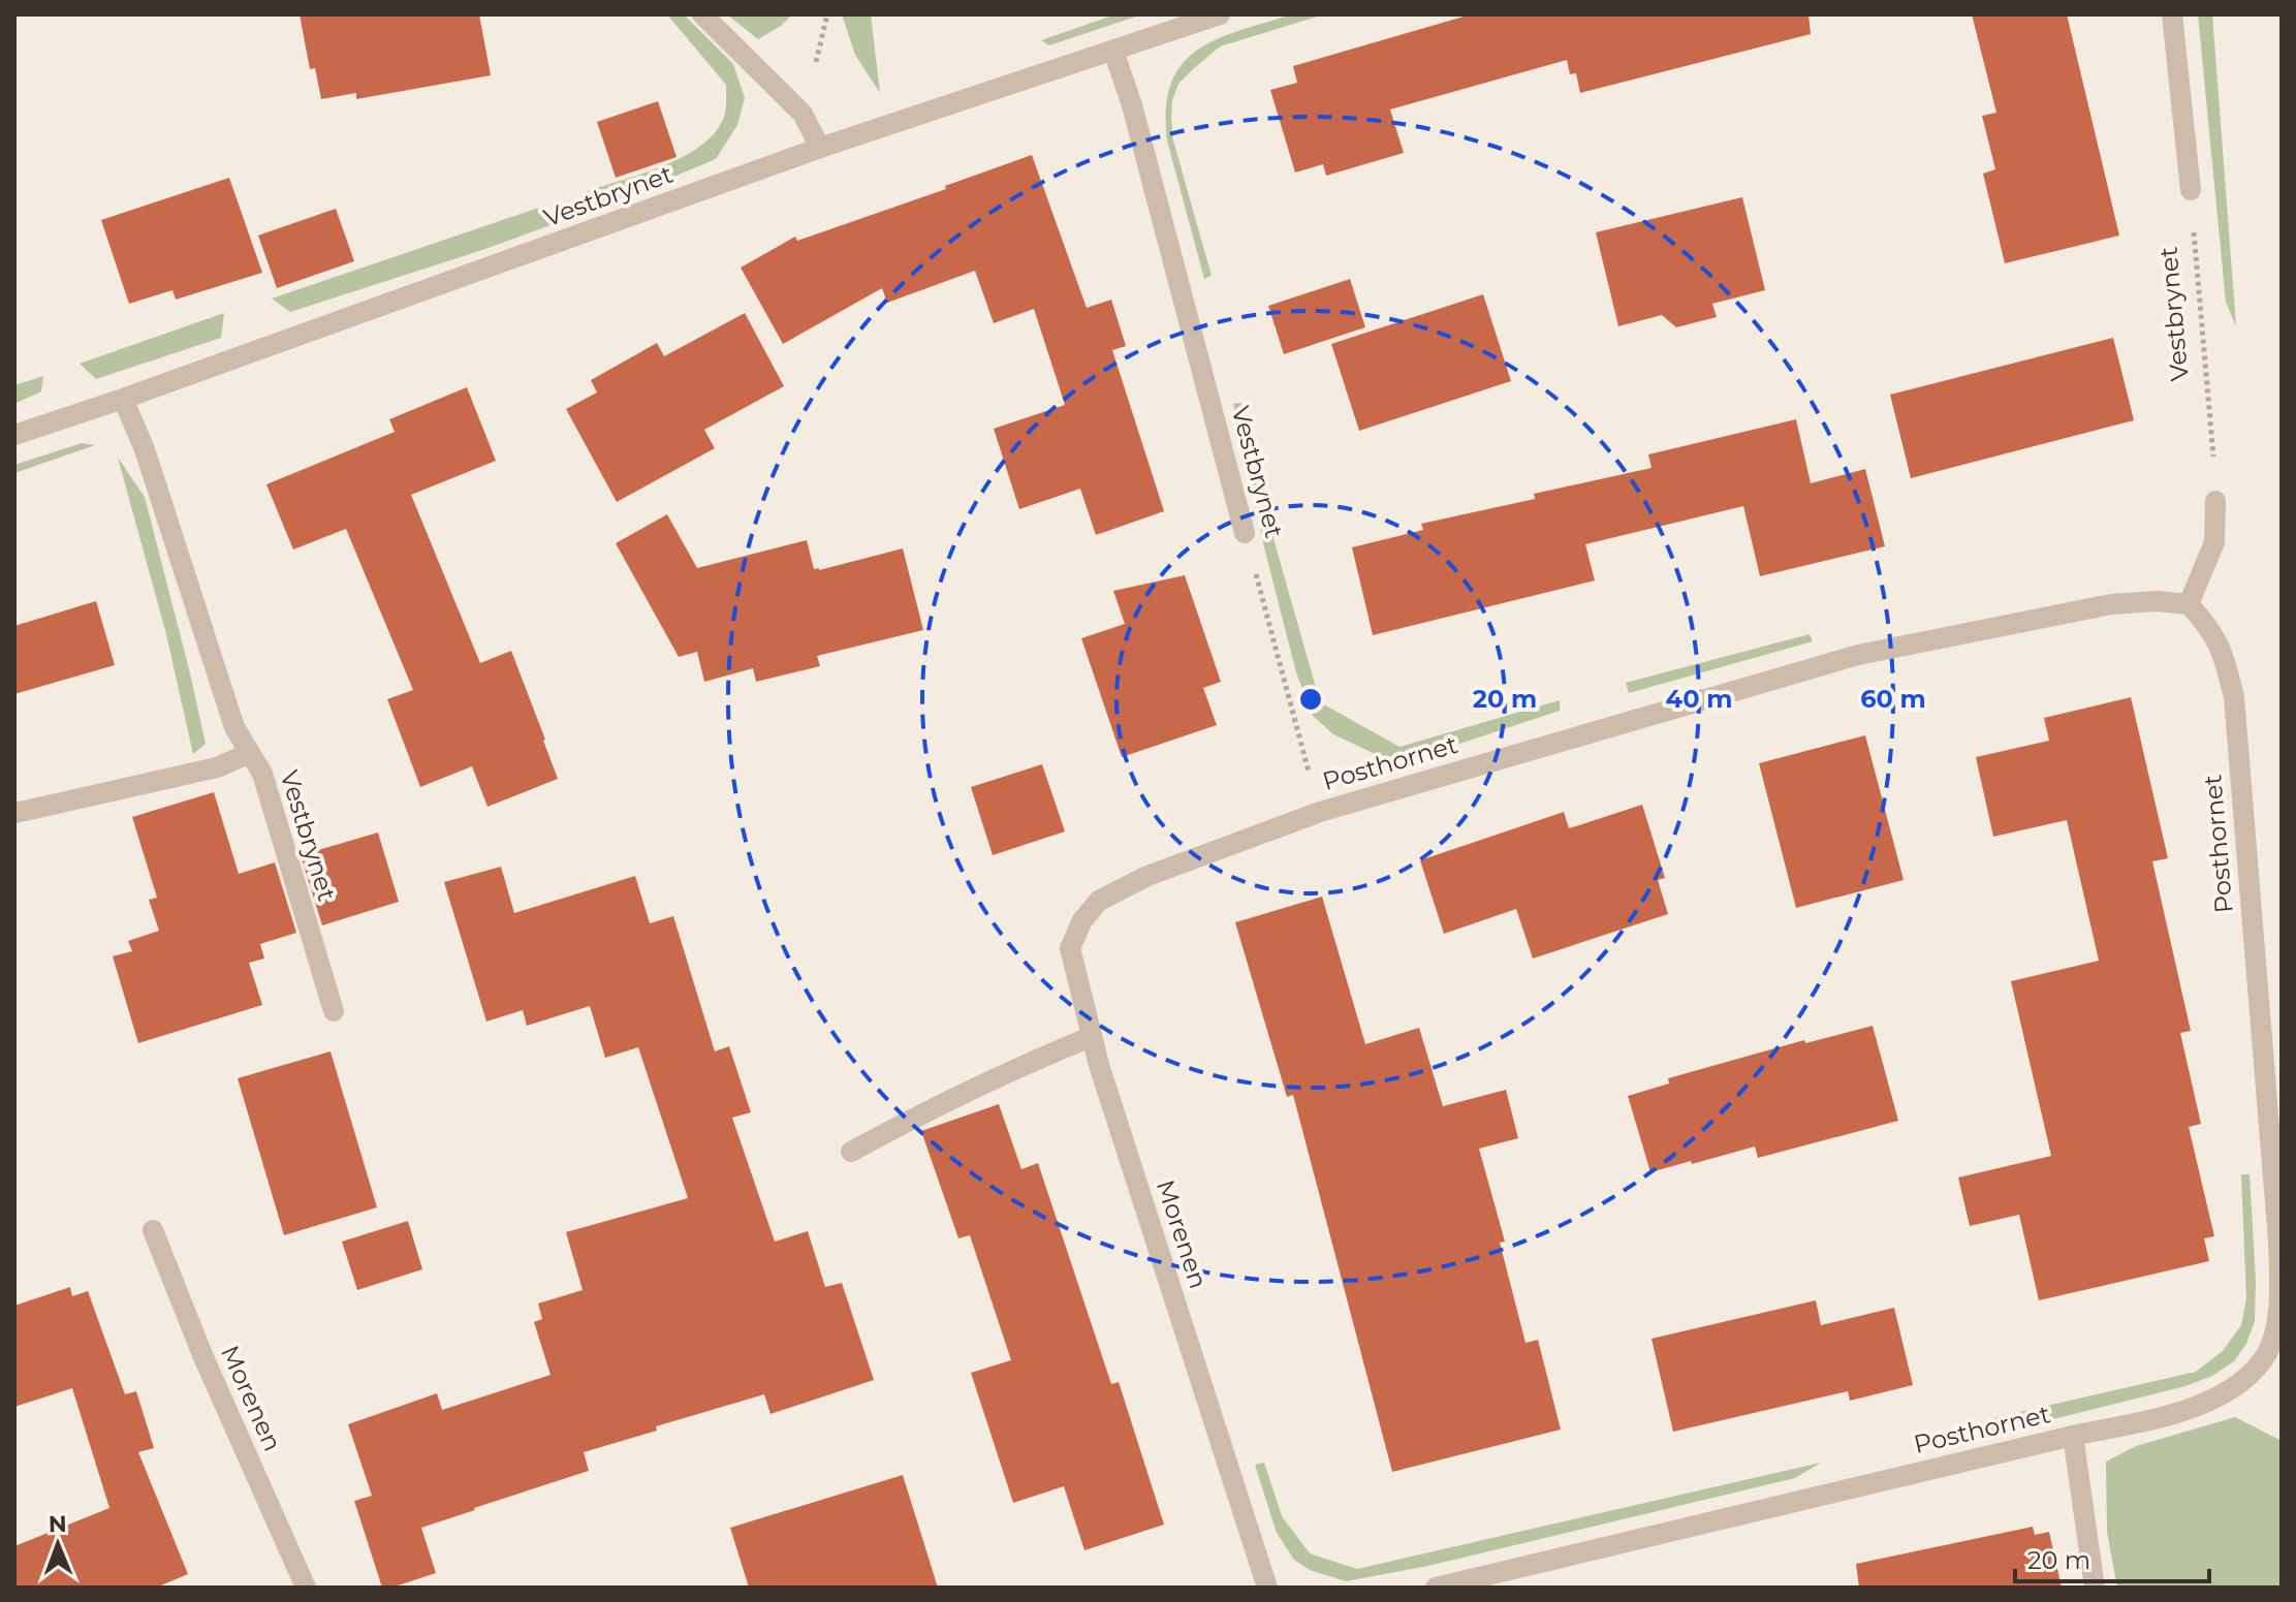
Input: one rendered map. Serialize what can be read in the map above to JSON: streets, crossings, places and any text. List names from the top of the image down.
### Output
{
  "streets": {
    "street": ["Vestbrynet", "Posthornet", "Morenen"]
  },
  "crossings": [
    ["Vestbrynet", "Posthornet"],
    ["Posthornet", "Morenen"]
  ],
  "scale_bar": "20 m",
  "north": "top",
  "rings": ["20 m", "40 m", "60 m"]
}
